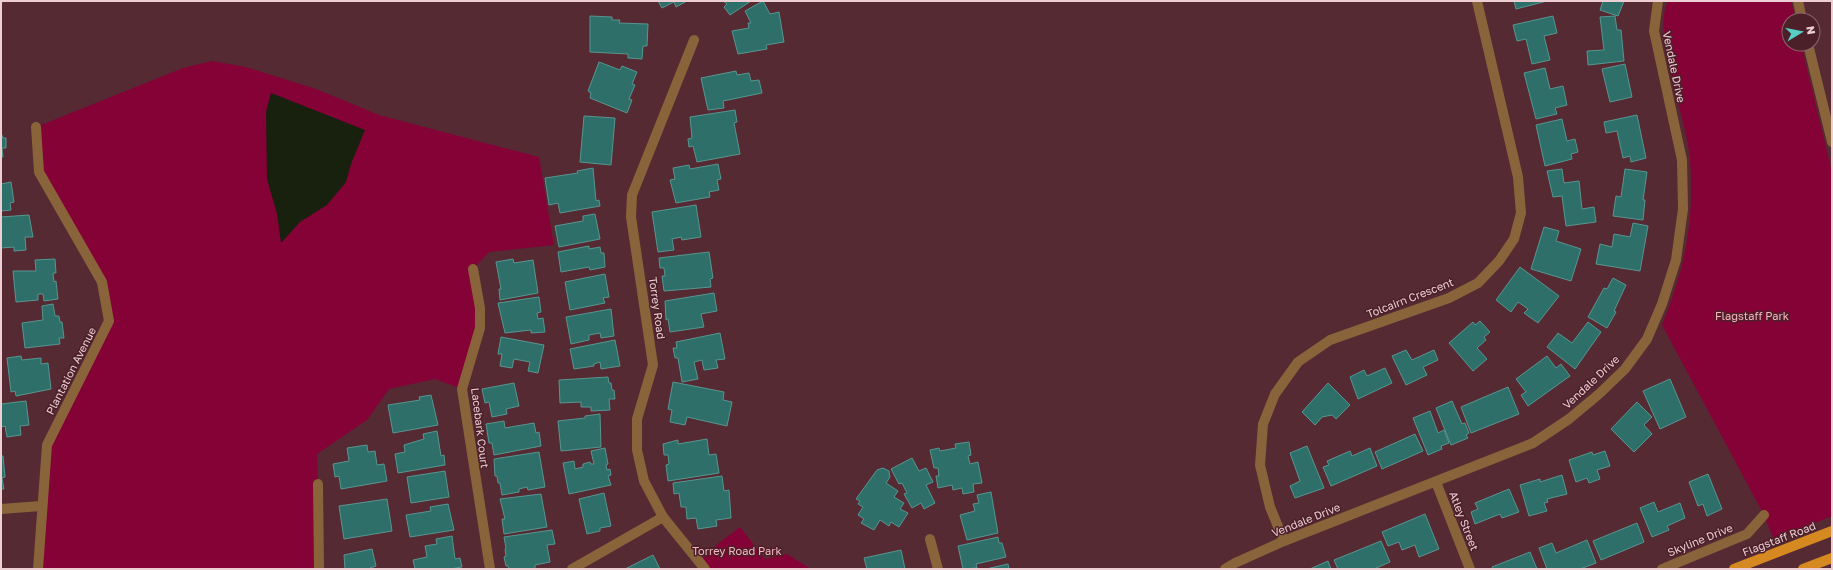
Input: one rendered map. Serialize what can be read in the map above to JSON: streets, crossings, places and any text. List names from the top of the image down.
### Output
{
  "streets": {
    "main road": ["Flagstaff Road"],
    "street": [
      "Vendale Drive",
      "Tolcairn Crescent",
      "Torrey Road",
      "Plantation Avenue",
      "Lacebark Court",
      "Atley Street",
      "Skyline Drive"
    ]
  },
  "crossings": [
    ["Vendale Drive", "Tolcairn Crescent"],
    ["Vendale Drive", "Atley Street"]
  ],
  "parks": ["Flagstaff Park", "Torrey Road Park"],
  "north": "right"
}
